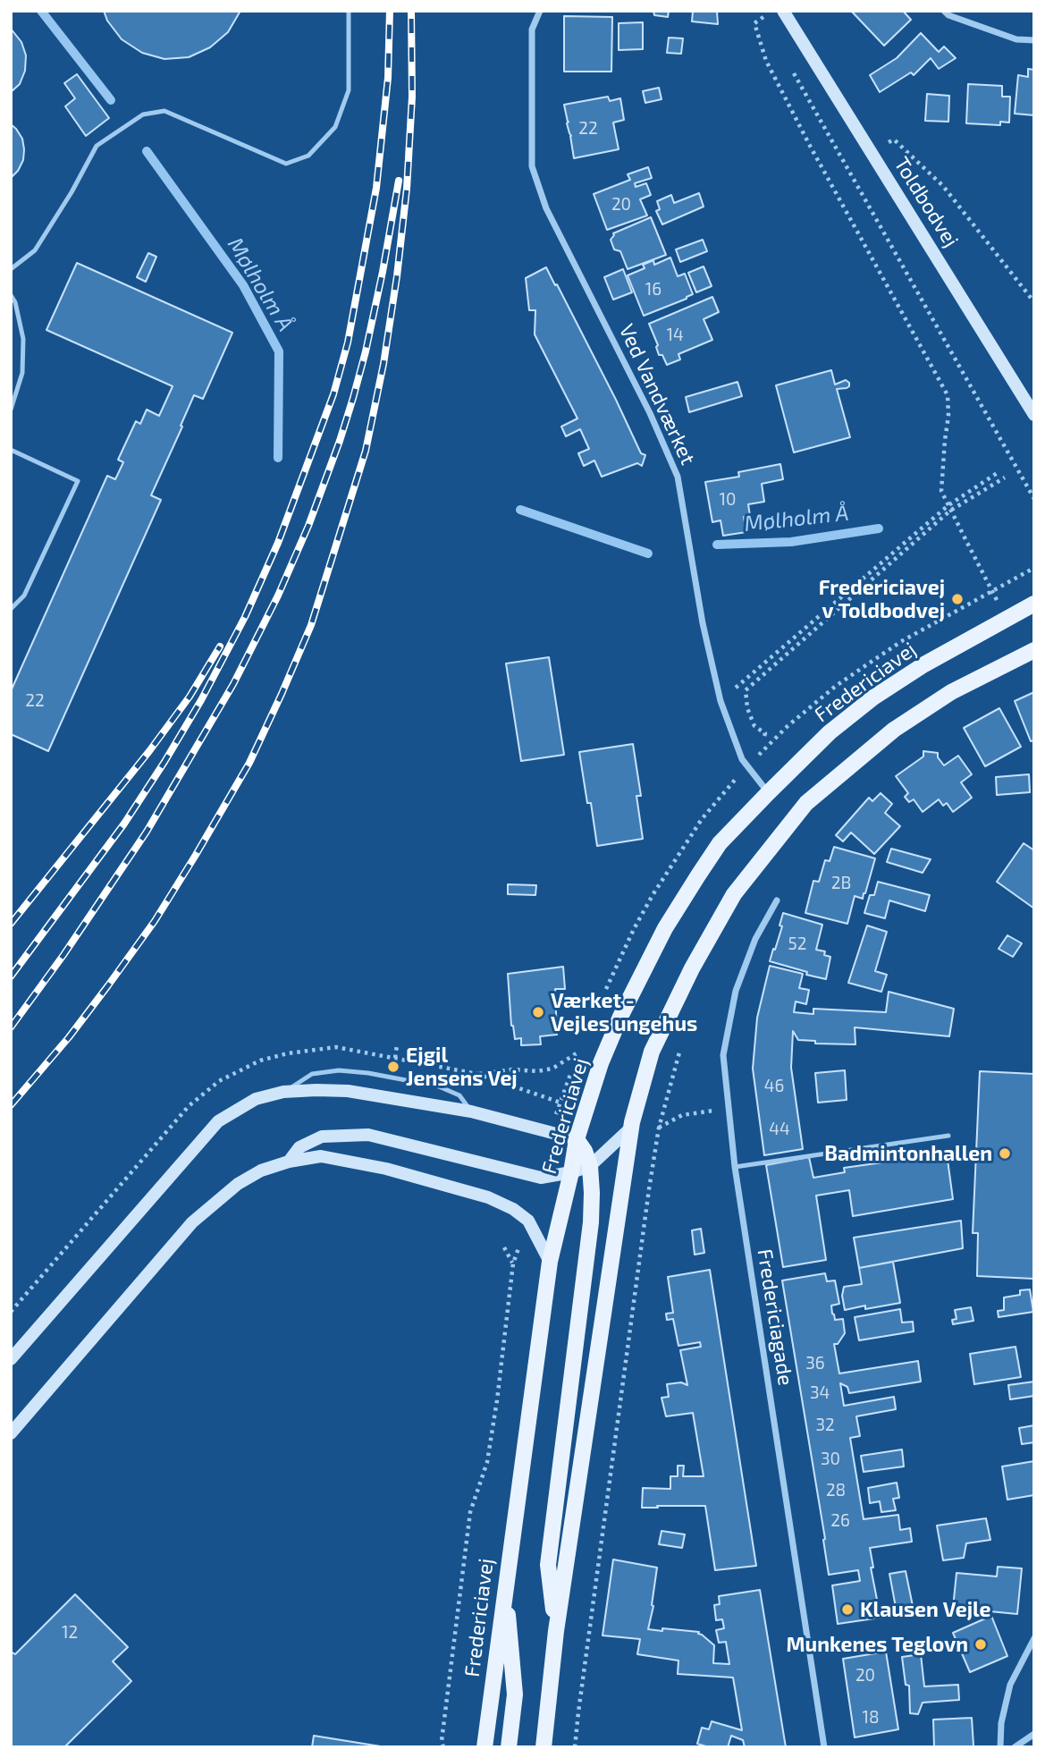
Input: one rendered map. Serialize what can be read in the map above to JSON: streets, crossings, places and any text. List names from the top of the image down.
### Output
{
  "streets": {
    "main road": ["Toldbodvej", "Fredericiavej"],
    "street": ["Ved Vandværket", "Fredericiagade"]
  },
  "crossings": [
    ["Ved Vandværket", "Fredericiavej"]
  ],
  "water": ["Mølholm Å"],
  "places": [
    "Fredericiavej v Toldbodvej",
    "Værket - Vejles ungehus",
    "Ejgil Jensens Vej",
    "Badmintonhallen",
    "Klausen Vejle",
    "Munkenes Teglovn"
  ],
  "house_numbers": [
    "22",
    "20",
    "16",
    "14",
    "10",
    "22",
    "2B",
    "52",
    "46",
    "44",
    "36",
    "34",
    "32",
    "30",
    "28",
    "26",
    "12",
    "20",
    "18"
  ]
}
